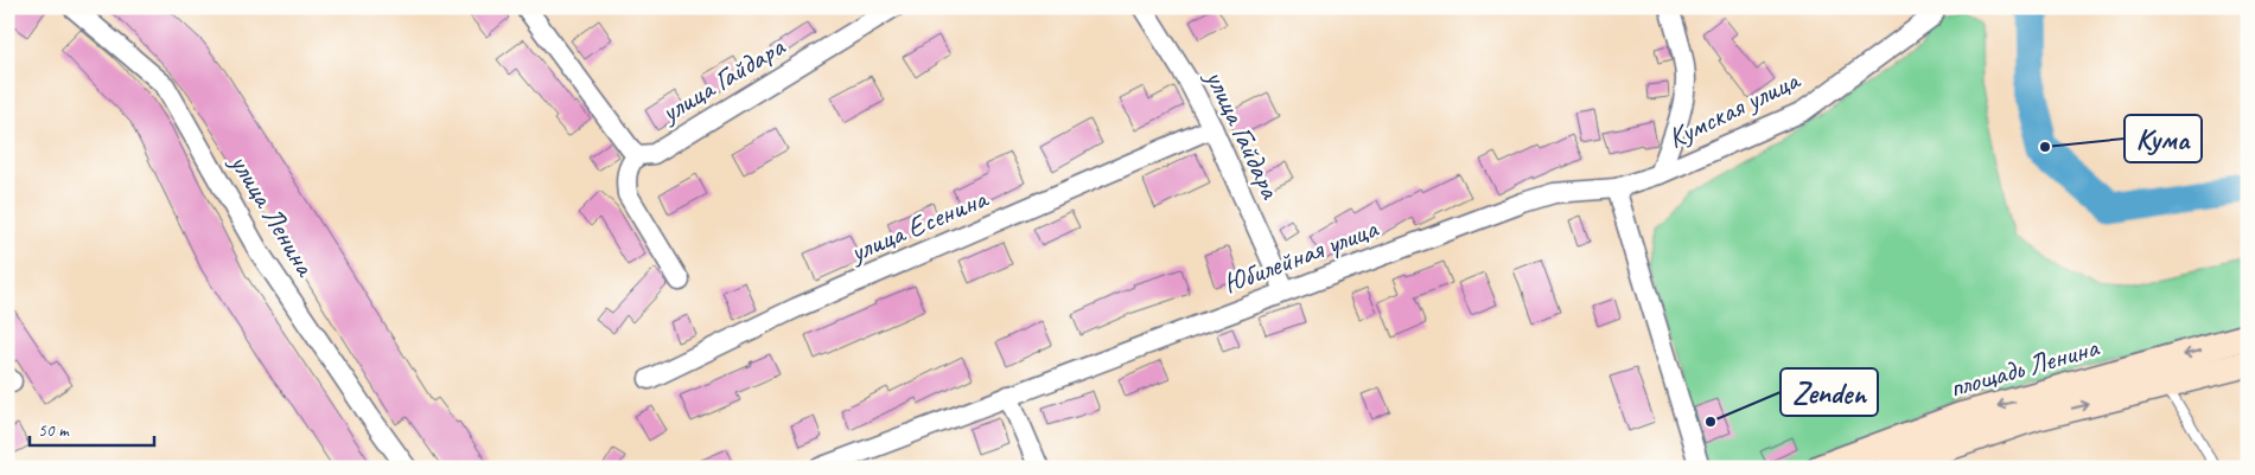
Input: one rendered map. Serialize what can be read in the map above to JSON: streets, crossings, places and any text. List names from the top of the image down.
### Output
{
  "streets": {
    "street": [
      "улица Гайдара",
      "Кумская улица",
      "улица Ленина",
      "улица Есенина",
      "Юбилейная улица",
      "площадь Ленина"
    ]
  },
  "crossings": [
    ["улица Гайдара", "улица Есенина"],
    ["улица Гайдара", "Юбилейная улица"],
    ["Кумская улица", "Юбилейная улица"]
  ],
  "places": ["Кума", "Zenden"],
  "scale_bar": "50 m"
}
